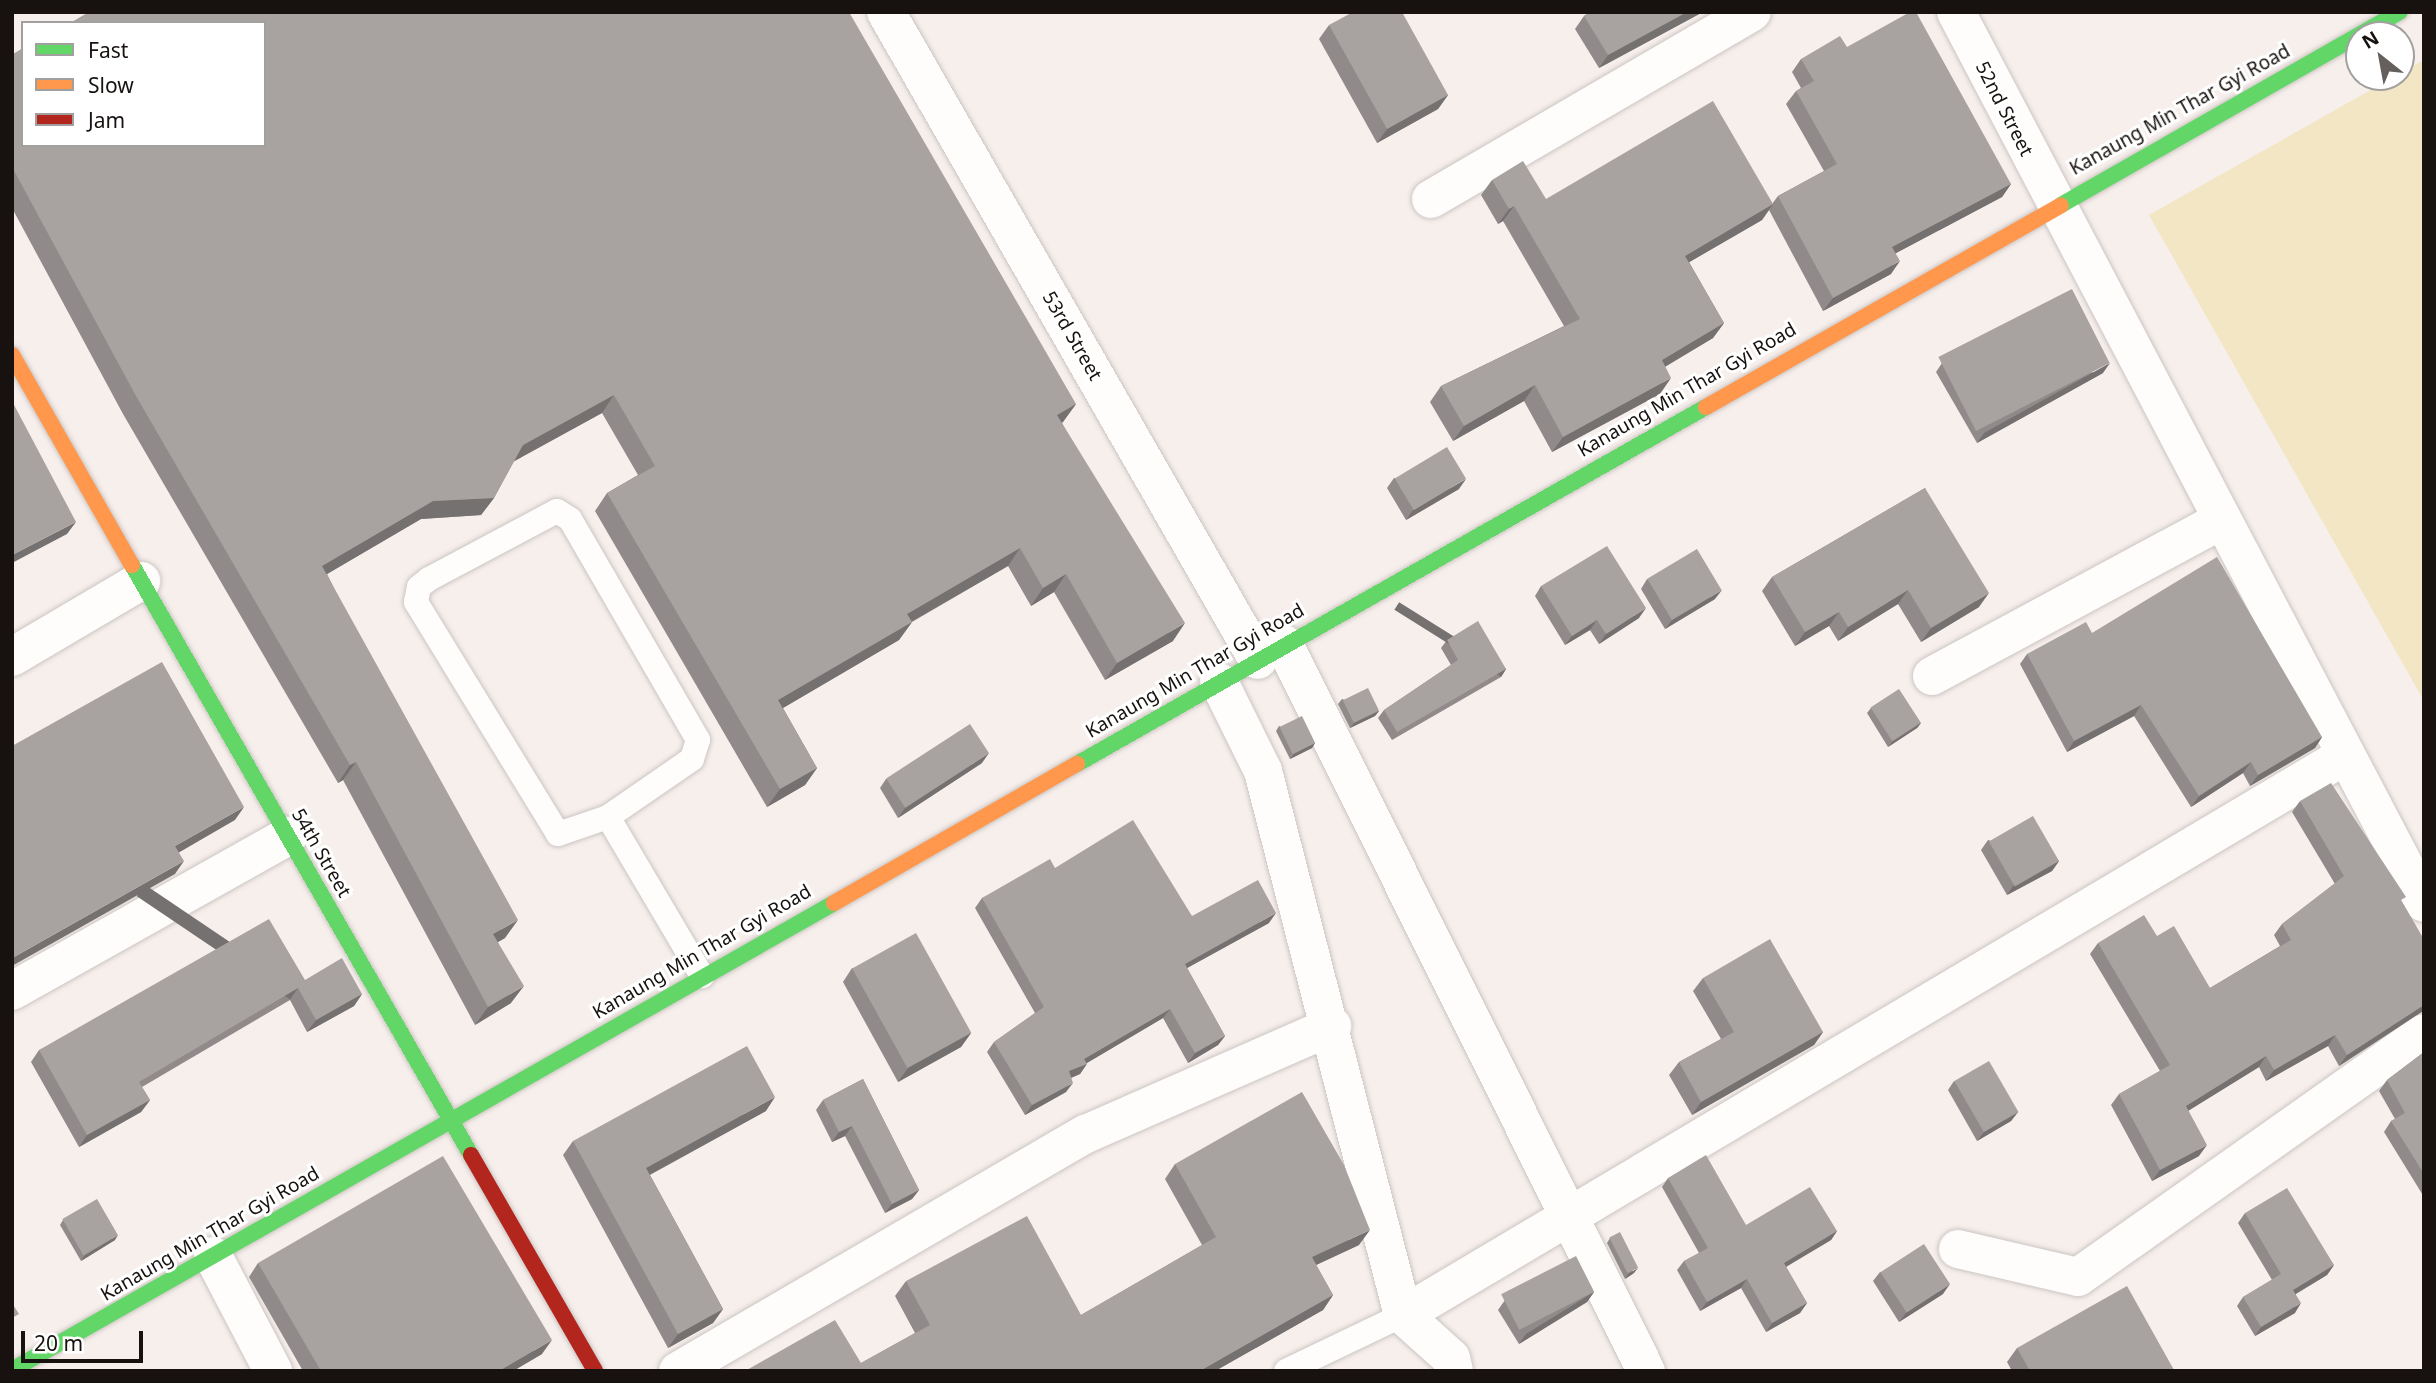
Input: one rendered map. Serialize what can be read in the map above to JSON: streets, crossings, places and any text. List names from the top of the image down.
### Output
{
  "streets": {
    "street": [
      "52nd Street",
      "Kanaung Min Thar Gyi Road",
      "53rd Street",
      "54th Street"
    ]
  },
  "crossings": [
    ["52nd Street", "Kanaung Min Thar Gyi Road"],
    ["Kanaung Min Thar Gyi Road", "53rd Street"],
    ["Kanaung Min Thar Gyi Road", "54th Street"]
  ],
  "legend": ["Fast", "Slow", "Jam"],
  "scale_bar": "20 m",
  "north": "top left"
}
